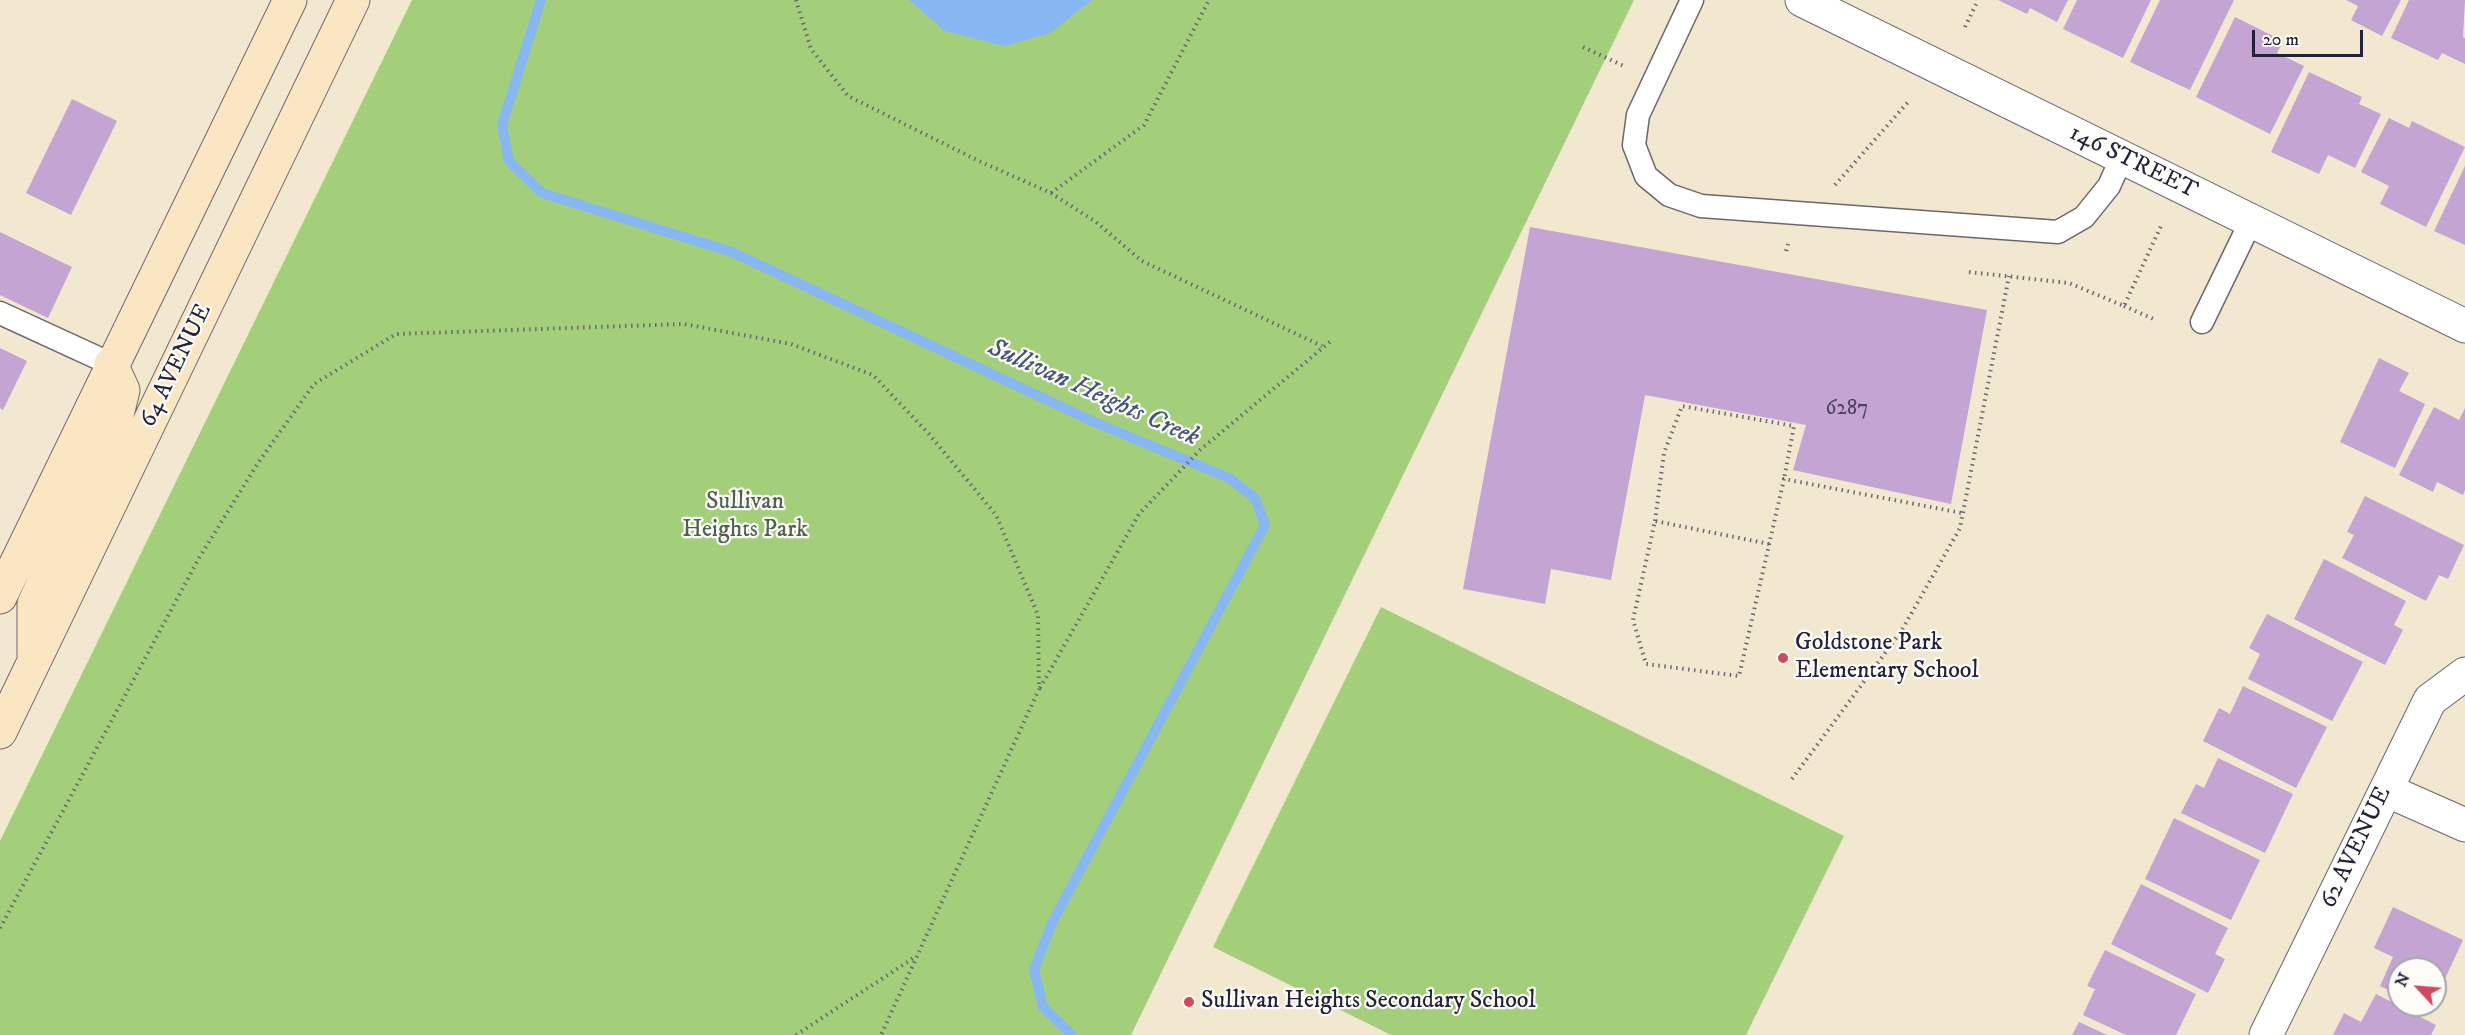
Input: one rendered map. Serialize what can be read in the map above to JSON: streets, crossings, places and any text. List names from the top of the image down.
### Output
{
  "streets": {
    "main road": ["64 AVENUE"],
    "street": ["146 STREET", "62 AVENUE"]
  },
  "water": ["Sullivan Heights Creek"],
  "parks": ["Sullivan Heights Park"],
  "places": ["Goldstone Park Elementary School", "Sullivan Heights Secondary School"],
  "house_numbers": ["6287"],
  "scale_bar": "20 m",
  "north": "top left"
}
